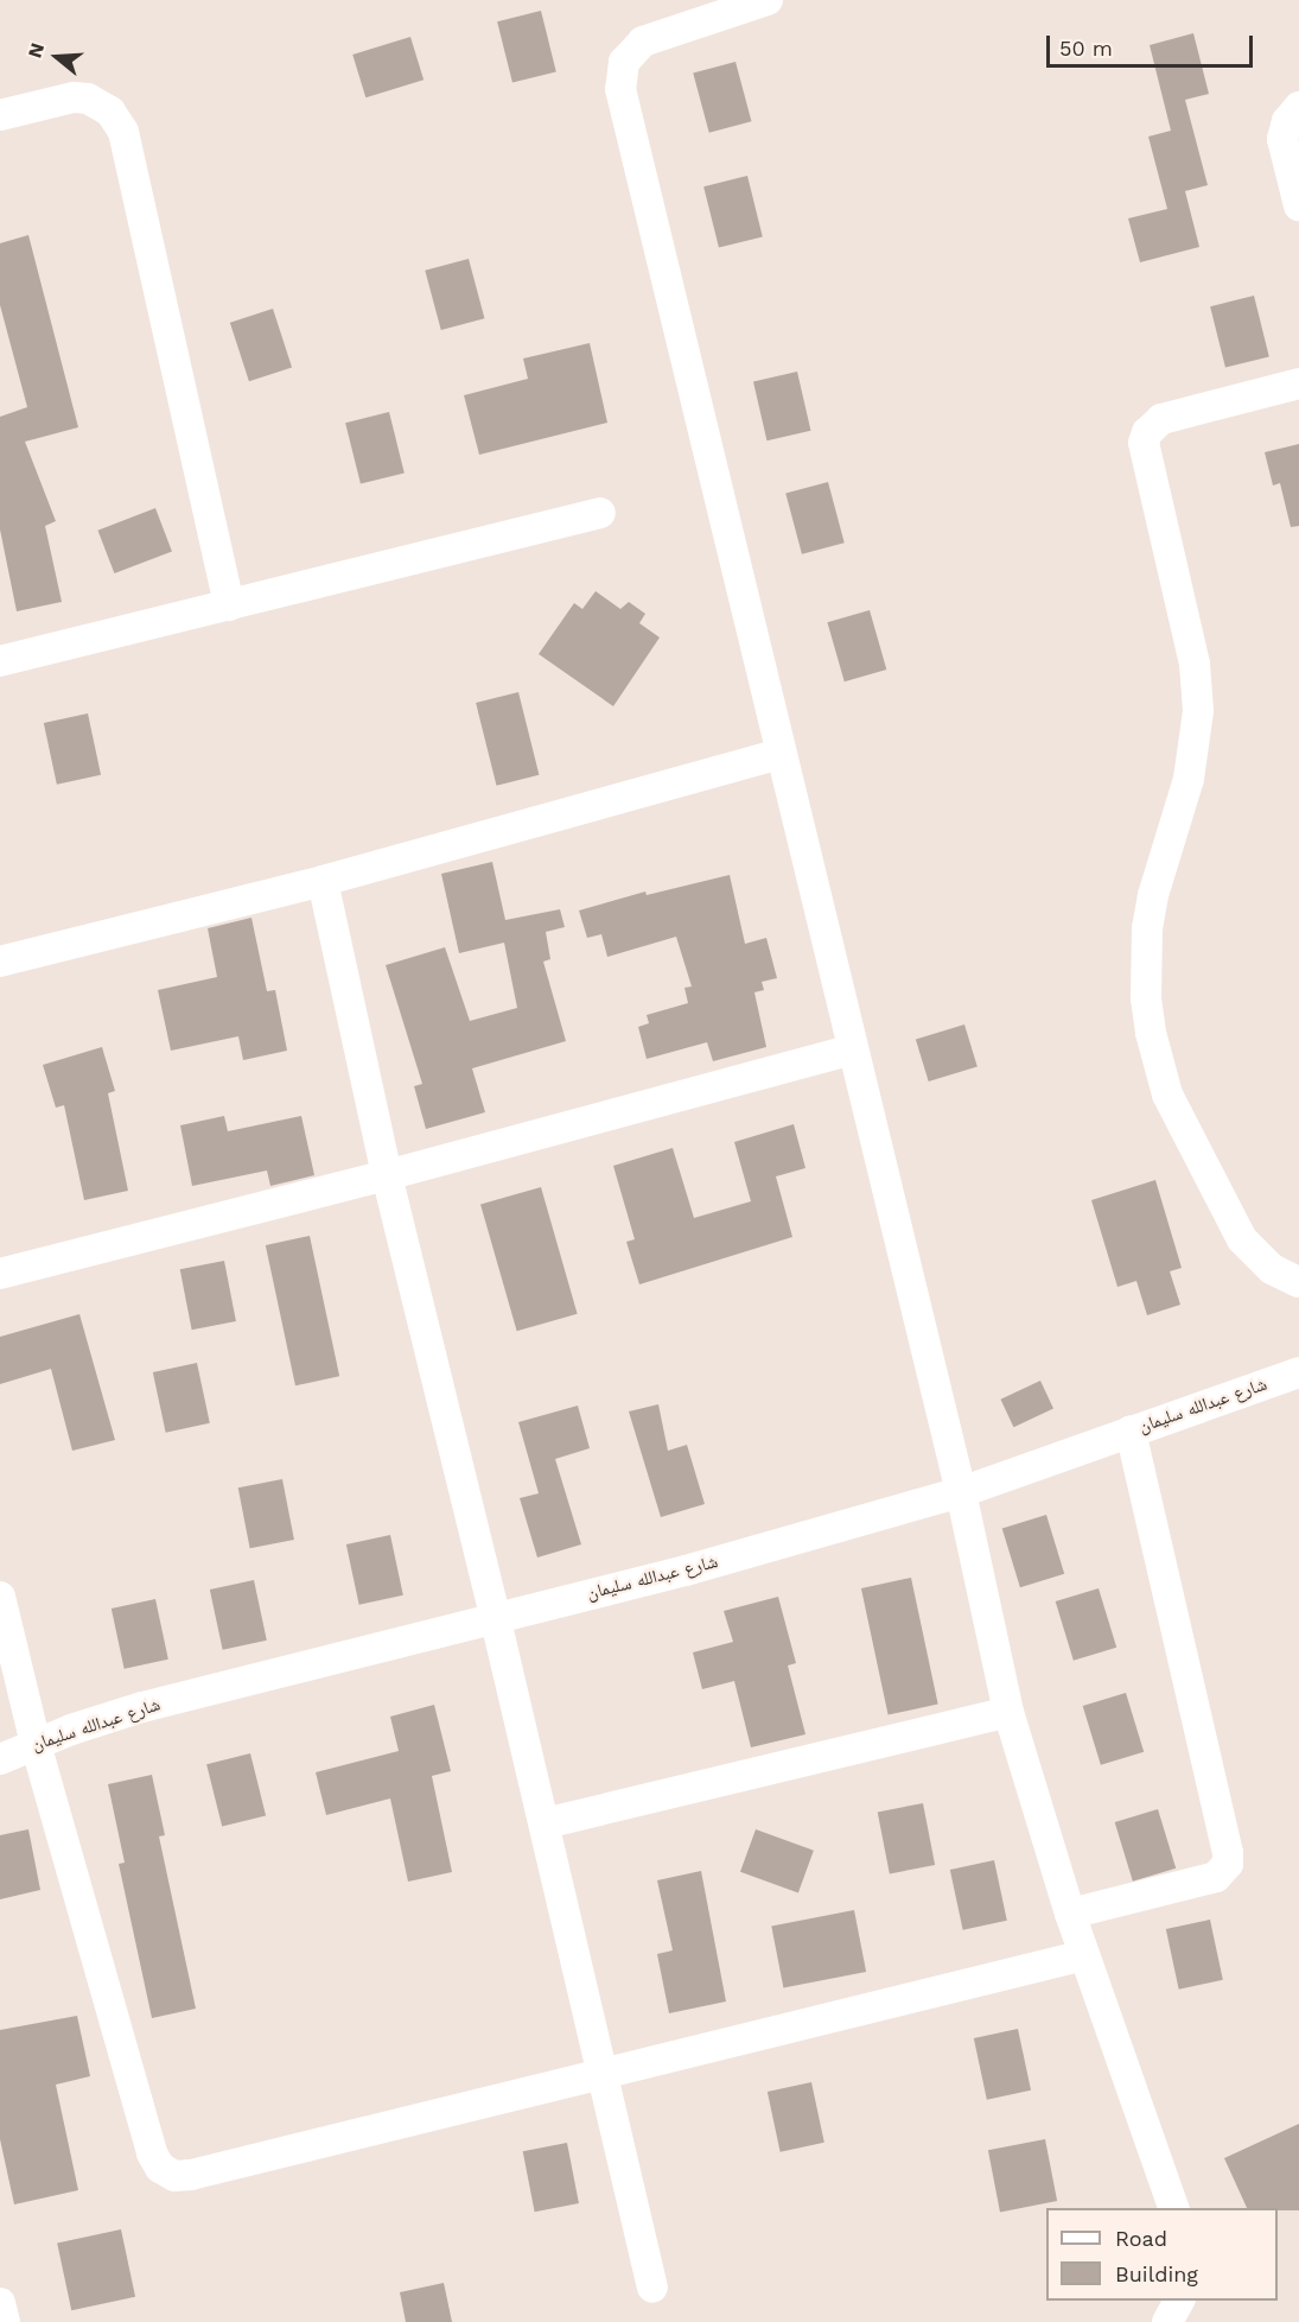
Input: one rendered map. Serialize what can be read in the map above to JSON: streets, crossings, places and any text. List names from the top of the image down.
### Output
{
  "streets": {
    "street": ["شارع عبدالله سليمان"]
  },
  "legend": ["Road", "Building"],
  "scale_bar": "50 m",
  "north": "left"
}
